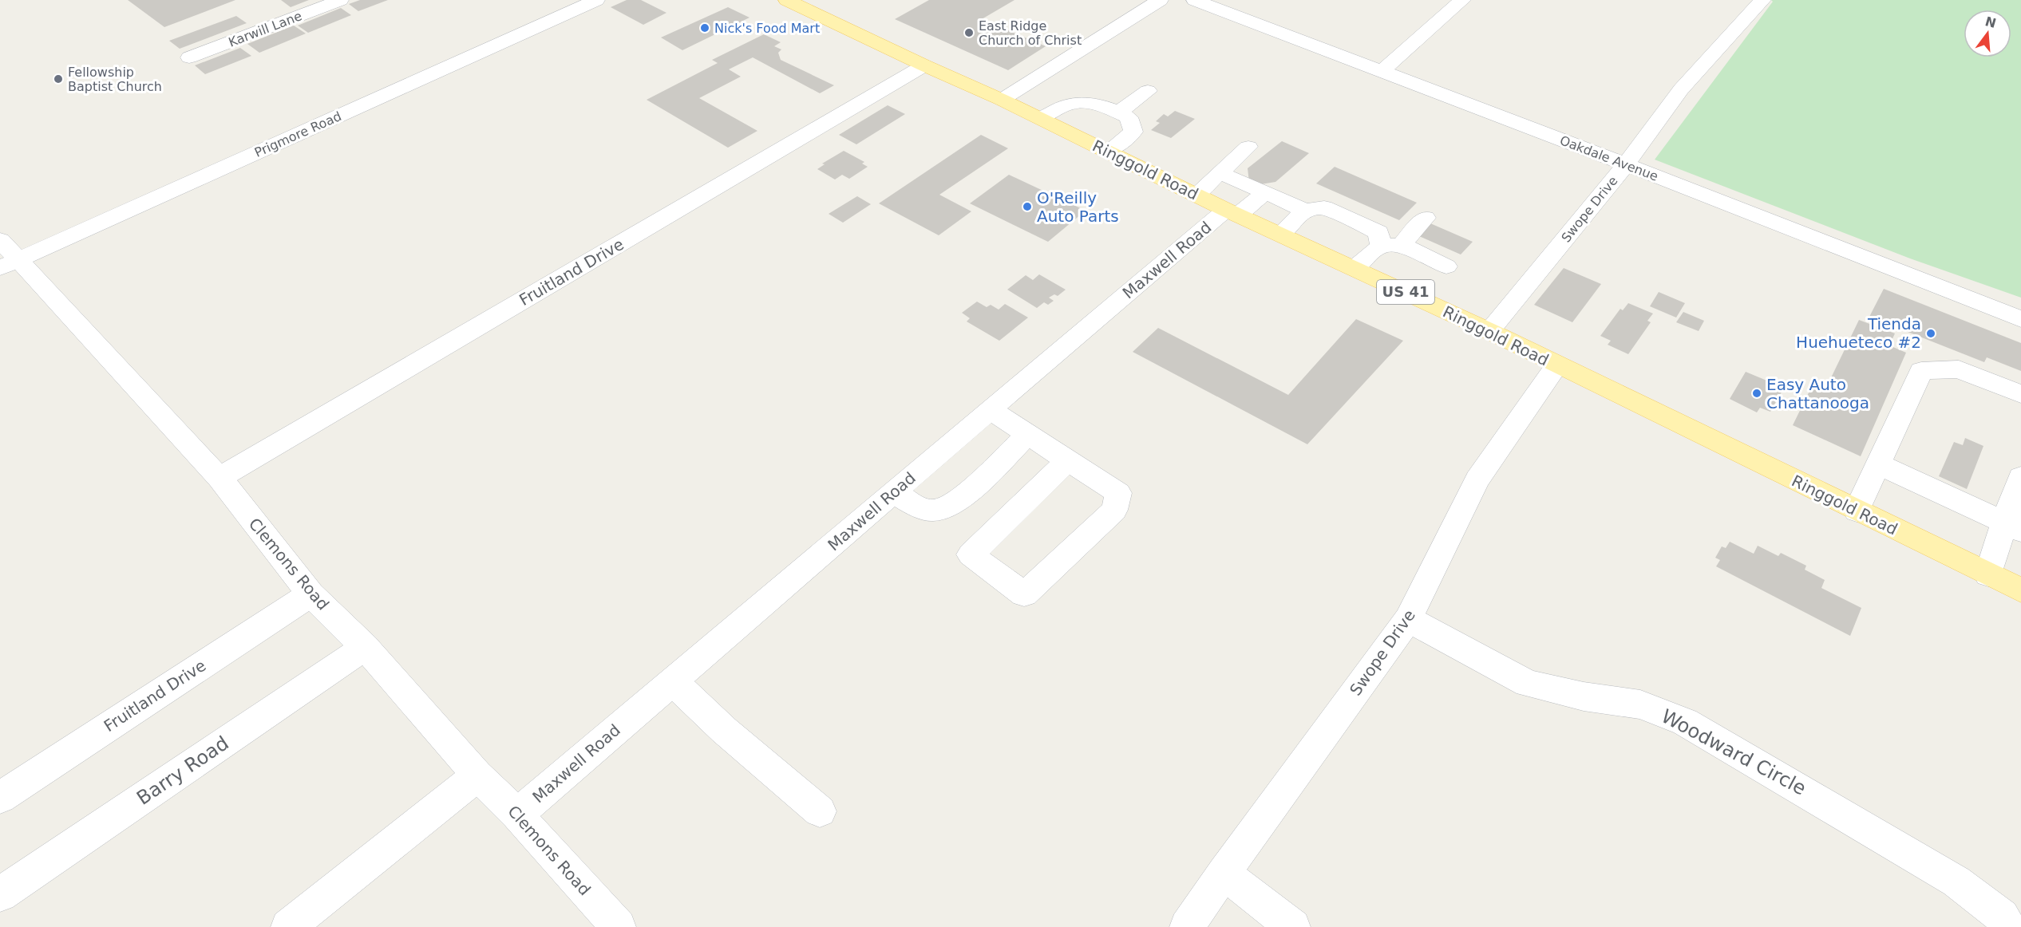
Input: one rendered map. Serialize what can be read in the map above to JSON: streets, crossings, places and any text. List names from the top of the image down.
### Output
{
  "streets": {
    "main road": ["Ringgold Road", "US 41"],
    "street": [
      "Karwill Lane",
      "Prigmore Road",
      "Oakdale Avenue",
      "Swope Drive",
      "Maxwell Road",
      "Fruitland Drive",
      "Clemons Road",
      "Woodward Circle",
      "Barry Road"
    ]
  },
  "crossings": [
    ["Prigmore Road", "Clemons Road"],
    ["Oakdale Avenue", "Swope Drive"],
    ["Ringgold Road", "Swope Drive"],
    ["Ringgold Road", "Maxwell Road"],
    ["Ringgold Road", "Fruitland Drive"],
    ["Swope Drive", "Woodward Circle"],
    ["Maxwell Road", "Clemons Road"],
    ["Fruitland Drive", "Clemons Road"],
    ["Clemons Road", "Barry Road"]
  ],
  "places": [
    "Nick's Food Mart",
    "East Ridge Church of Christ",
    "Fellowship Baptist Church",
    "O'Reilly Auto Parts",
    "Tienda Huehueteco #2",
    "Easy Auto Chattanooga"
  ],
  "north": "top"
}
